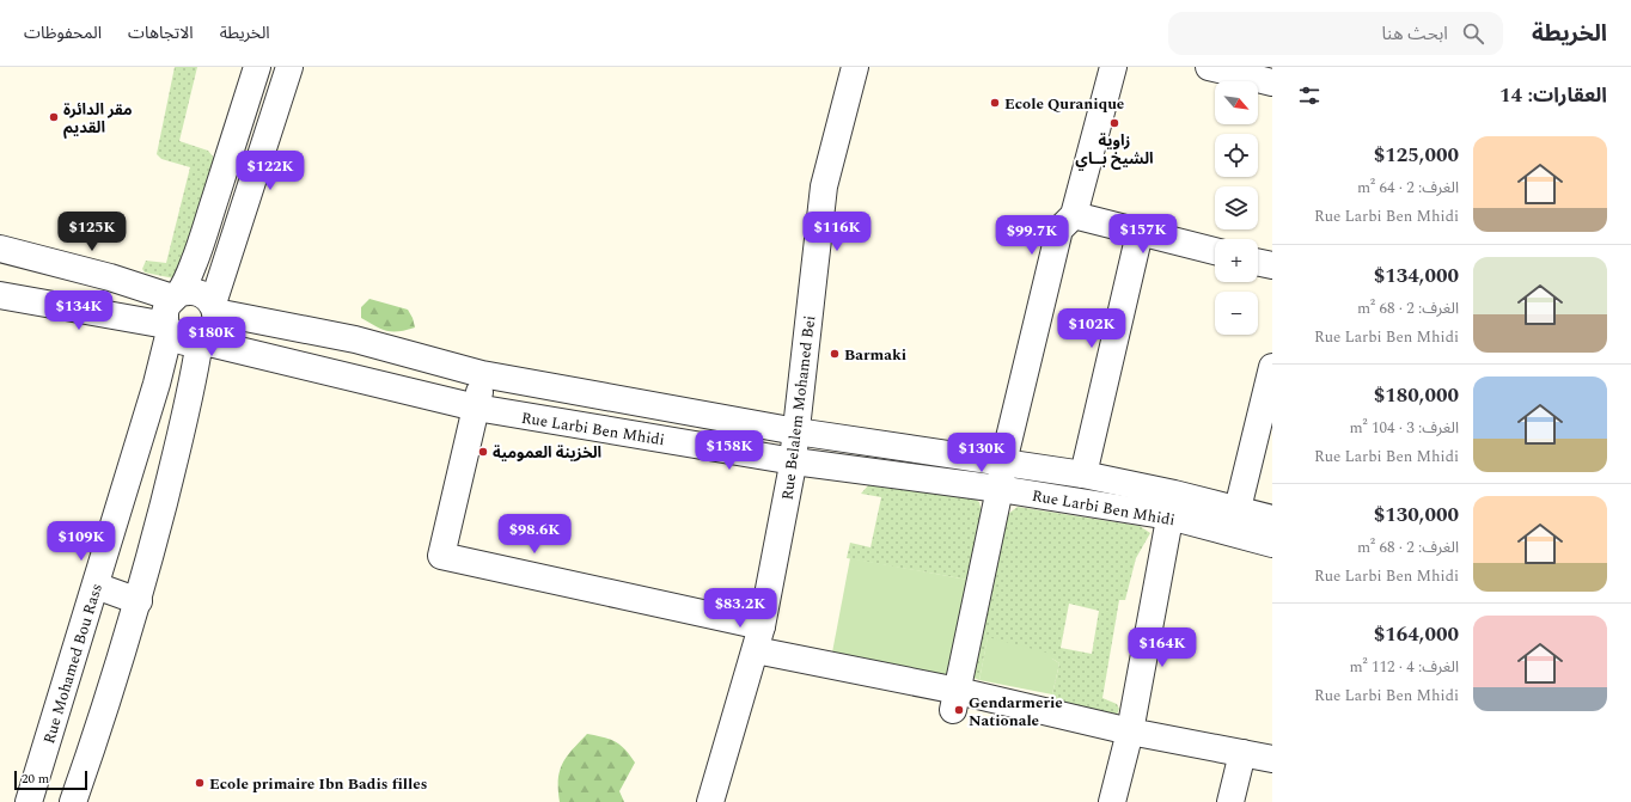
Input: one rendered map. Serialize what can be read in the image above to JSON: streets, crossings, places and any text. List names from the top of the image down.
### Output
{
  "streets": {
    "street": ["Rue Belalem Mohamed Bei", "Rue Larbi Ben Mhidi", "Rue Mohamed Bou Rass"]
  },
  "crossings": [
    ["Rue Belalem Mohamed Bei", "Rue Larbi Ben Mhidi"],
    ["Rue Larbi Ben Mhidi", "Rue Mohamed Bou Rass"]
  ],
  "places": [
    "Ecole Quranique",
    "مقر الدائرة القديم",
    "زاوية الشيخ بــاي",
    "Barmaki",
    "الخزينة العمومية",
    "Gendarmerie Nationale",
    "Ecole primaire Ibn Badis filles"
  ],
  "scale_bar": "20 m",
  "north": "bottom right",
  "page": {
    "header": "الخريطة",
    "search": "ابحث هنا",
    "nav": ["الخريطة", "الاتجاهات", "المحفوظات"],
    "heading": "العقارات: 14",
    "map_buttons": ["+", "−"],
    "list": [
      {
        "name": "$125,000",
        "note": "الغرف: 2 · 64 m² · Rue Larbi Ben Mhidi"
      },
      {
        "name": "$134,000",
        "note": "الغرف: 2 · 68 m² · Rue Larbi Ben Mhidi"
      },
      {
        "name": "$180,000",
        "note": "الغرف: 3 · 104 m² · Rue Larbi Ben Mhidi"
      },
      {
        "name": "$130,000",
        "note": "الغرف: 2 · 68 m² · Rue Larbi Ben Mhidi"
      },
      {
        "name": "$164,000",
        "note": "الغرف: 4 · 112 m² · Rue Larbi Ben Mhidi"
      }
    ],
    "price": [
      "$122K",
      "$125K",
      "$116K",
      "$157K",
      "$99.7K",
      "$134K",
      "$102K",
      "$180K",
      "$158K",
      "$130K",
      "$98.6K",
      "$109K",
      "$83.2K",
      "$164K"
    ],
    "scale": "20 m"
  }
}
